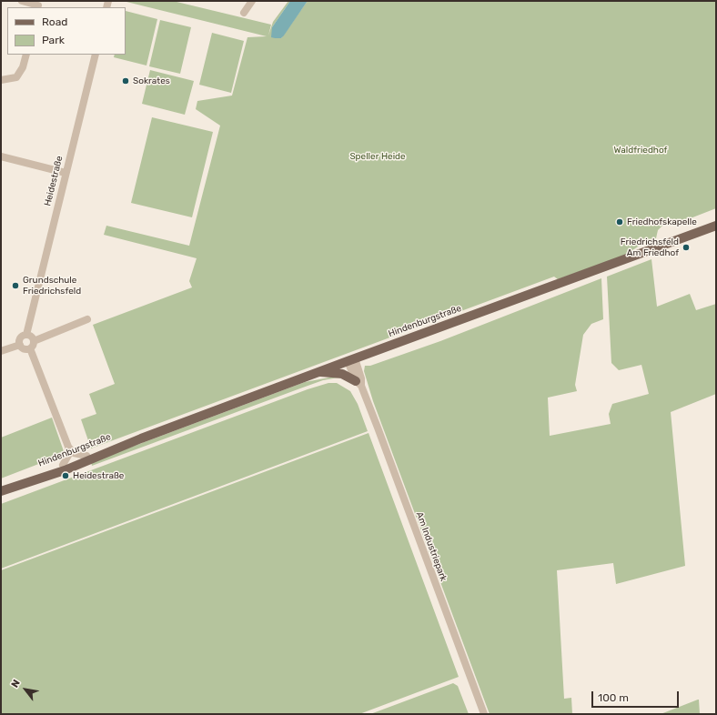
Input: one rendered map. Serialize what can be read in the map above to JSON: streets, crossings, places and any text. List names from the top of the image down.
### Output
{
  "streets": {
    "main road": ["Hindenburgstraße"],
    "street": ["Heidestraße", "Am Industriepark"]
  },
  "crossings": [
    ["Hindenburgstraße", "Am Industriepark"]
  ],
  "parks": ["Waldfriedhof", "Speller Heide"],
  "places": [
    "Sokrates",
    "Friedhofskapelle",
    "Friedrichsfeld Am Friedhof",
    "Grundschule Friedrichsfeld",
    "Heidestraße"
  ],
  "legend": ["Road", "Park"],
  "scale_bar": "100 m",
  "north": "top left"
}
